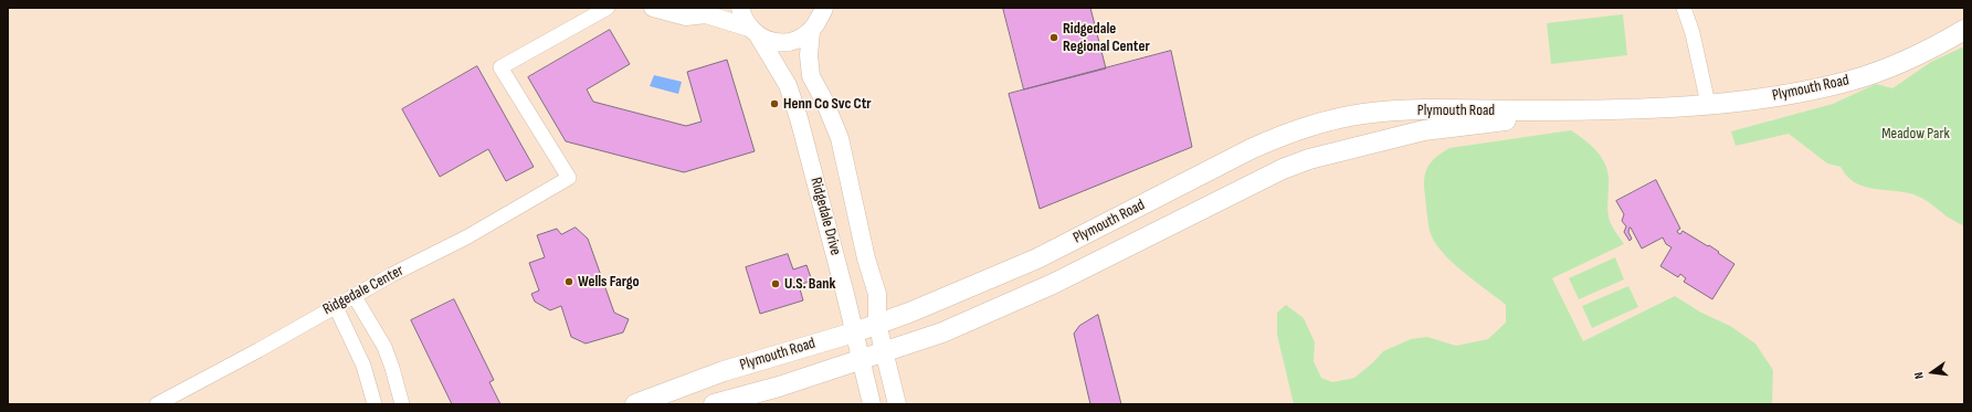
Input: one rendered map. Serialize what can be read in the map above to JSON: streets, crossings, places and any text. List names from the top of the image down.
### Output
{
  "streets": {
    "main road": ["Plymouth Road"],
    "street": ["Ridgedale Drive", "Ridgedale Center"]
  },
  "crossings": [
    ["Plymouth Road", "Ridgedale Drive"]
  ],
  "parks": ["Meadow Park"],
  "places": [
    "Ridgedale Regional Center",
    "Henn Co Svc Ctr",
    "Wells Fargo",
    "U.S. Bank"
  ],
  "north": "left"
}
